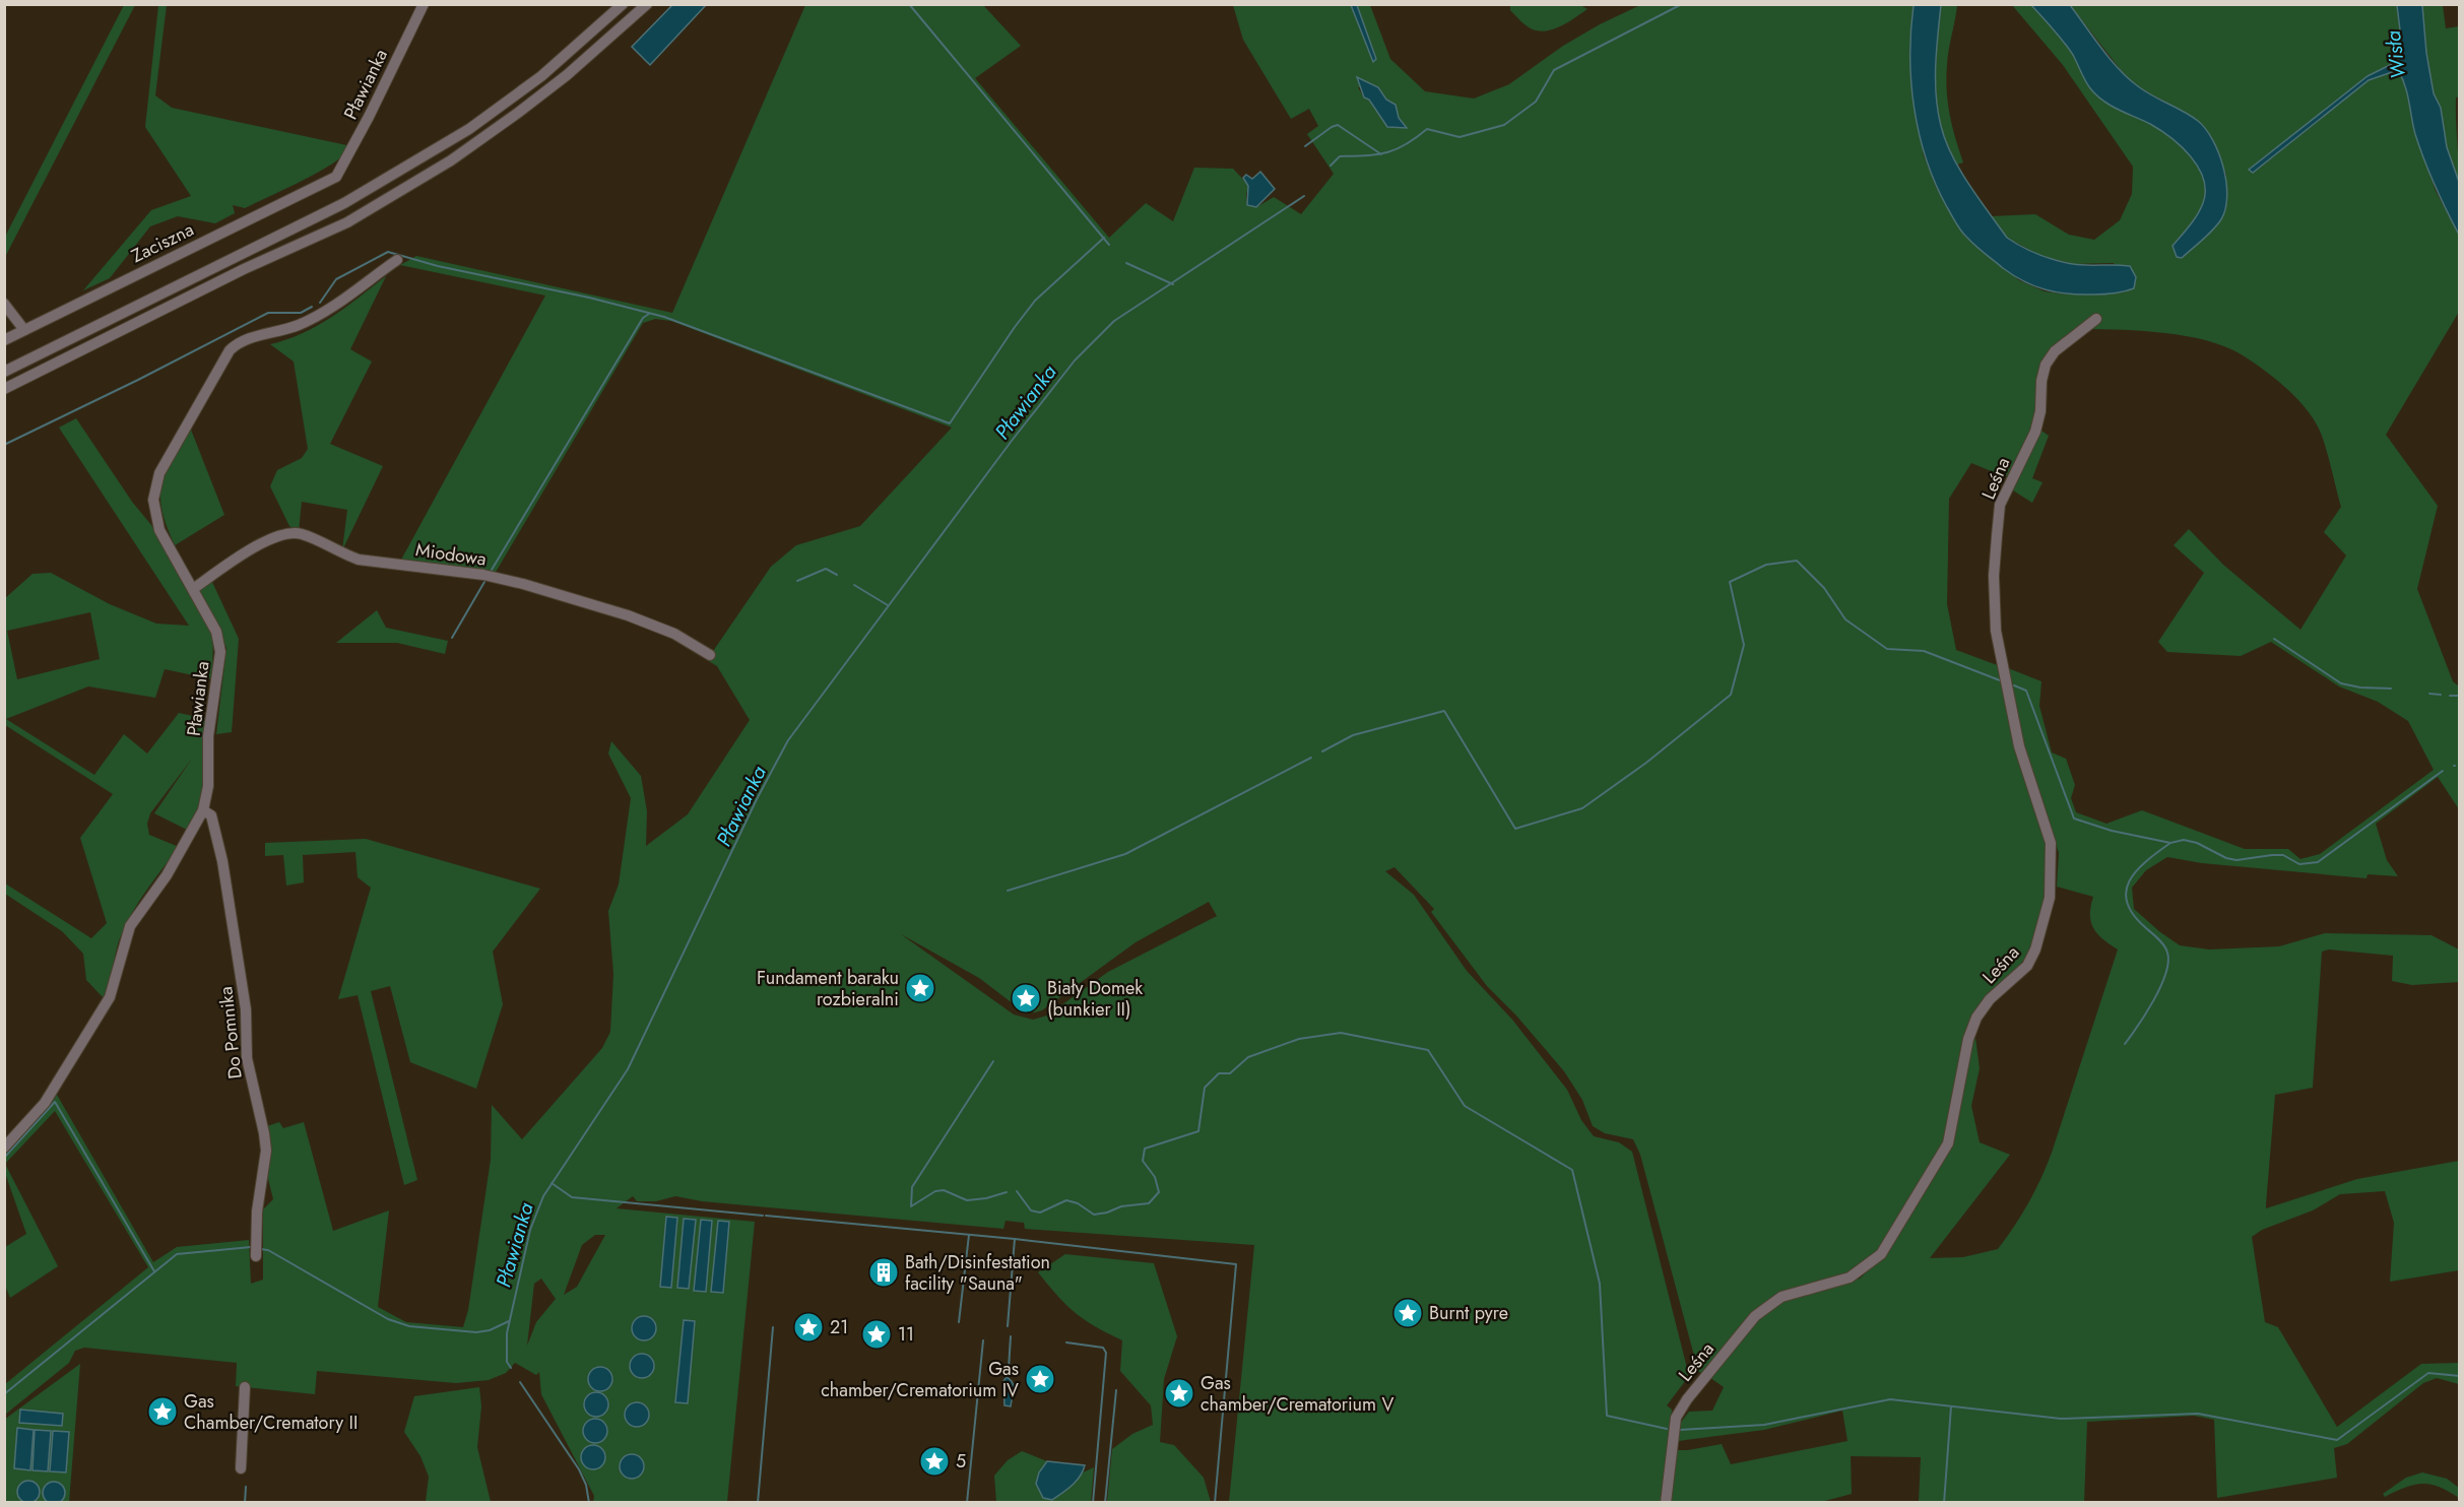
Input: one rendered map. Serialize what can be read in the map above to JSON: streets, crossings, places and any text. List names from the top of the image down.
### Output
{
  "streets": {
    "street": [
      "Pławianka",
      "Zaciszna",
      "Leśna",
      "Miodowa",
      "Do Pomnika"
    ]
  },
  "crossings": [
    ["Pławianka", "Zaciszna"],
    ["Pławianka", "Miodowa"],
    ["Pławianka", "Do Pomnika"]
  ],
  "water": ["Wisła", "Pławianka"],
  "places": {
    "place": [
      "Fundament baraku rozbieralni",
      "Biały Domek (bunkier II)",
      "Burnt pyre",
      "21",
      "11",
      "Gas chamber/Crematorium IV",
      "Gas chamber/Crematorium V",
      "Gas Chamber/Crematory II",
      "5"
    ],
    "building": ["Bath/Disinfestation facility \"Sauna\""]
  }
}
